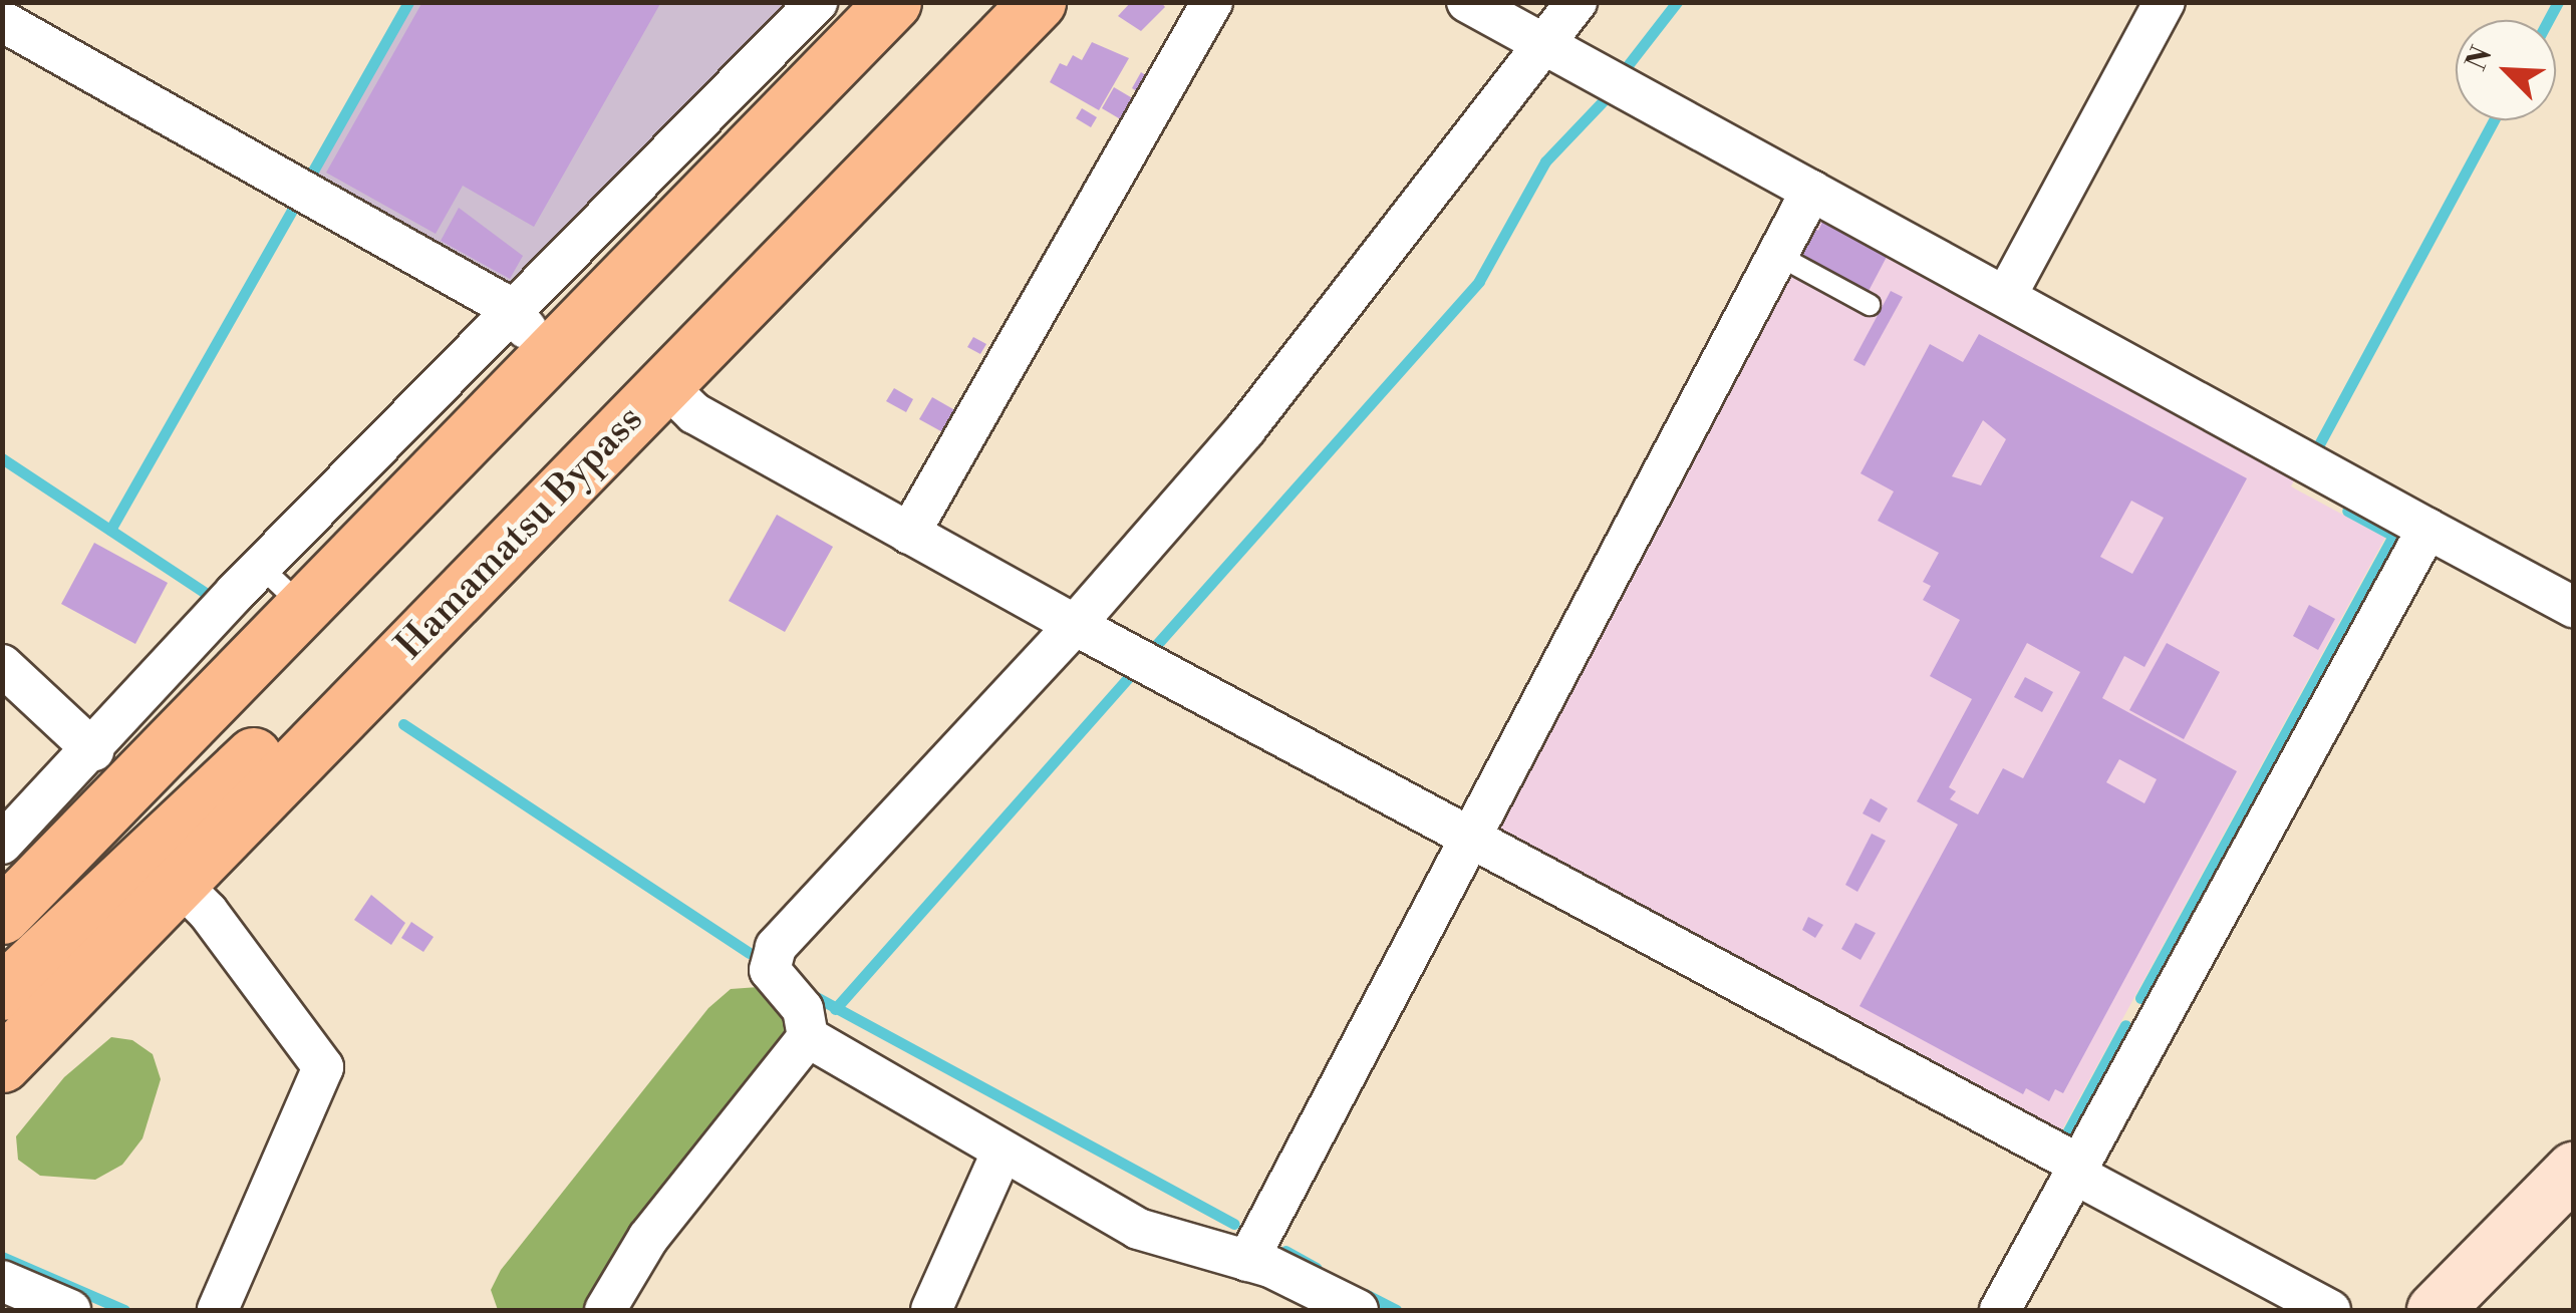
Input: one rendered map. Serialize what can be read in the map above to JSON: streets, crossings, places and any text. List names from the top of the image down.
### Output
{
  "streets": {
    "highway": ["Hamamatsu Bypass"]
  },
  "north": "top left"
}
